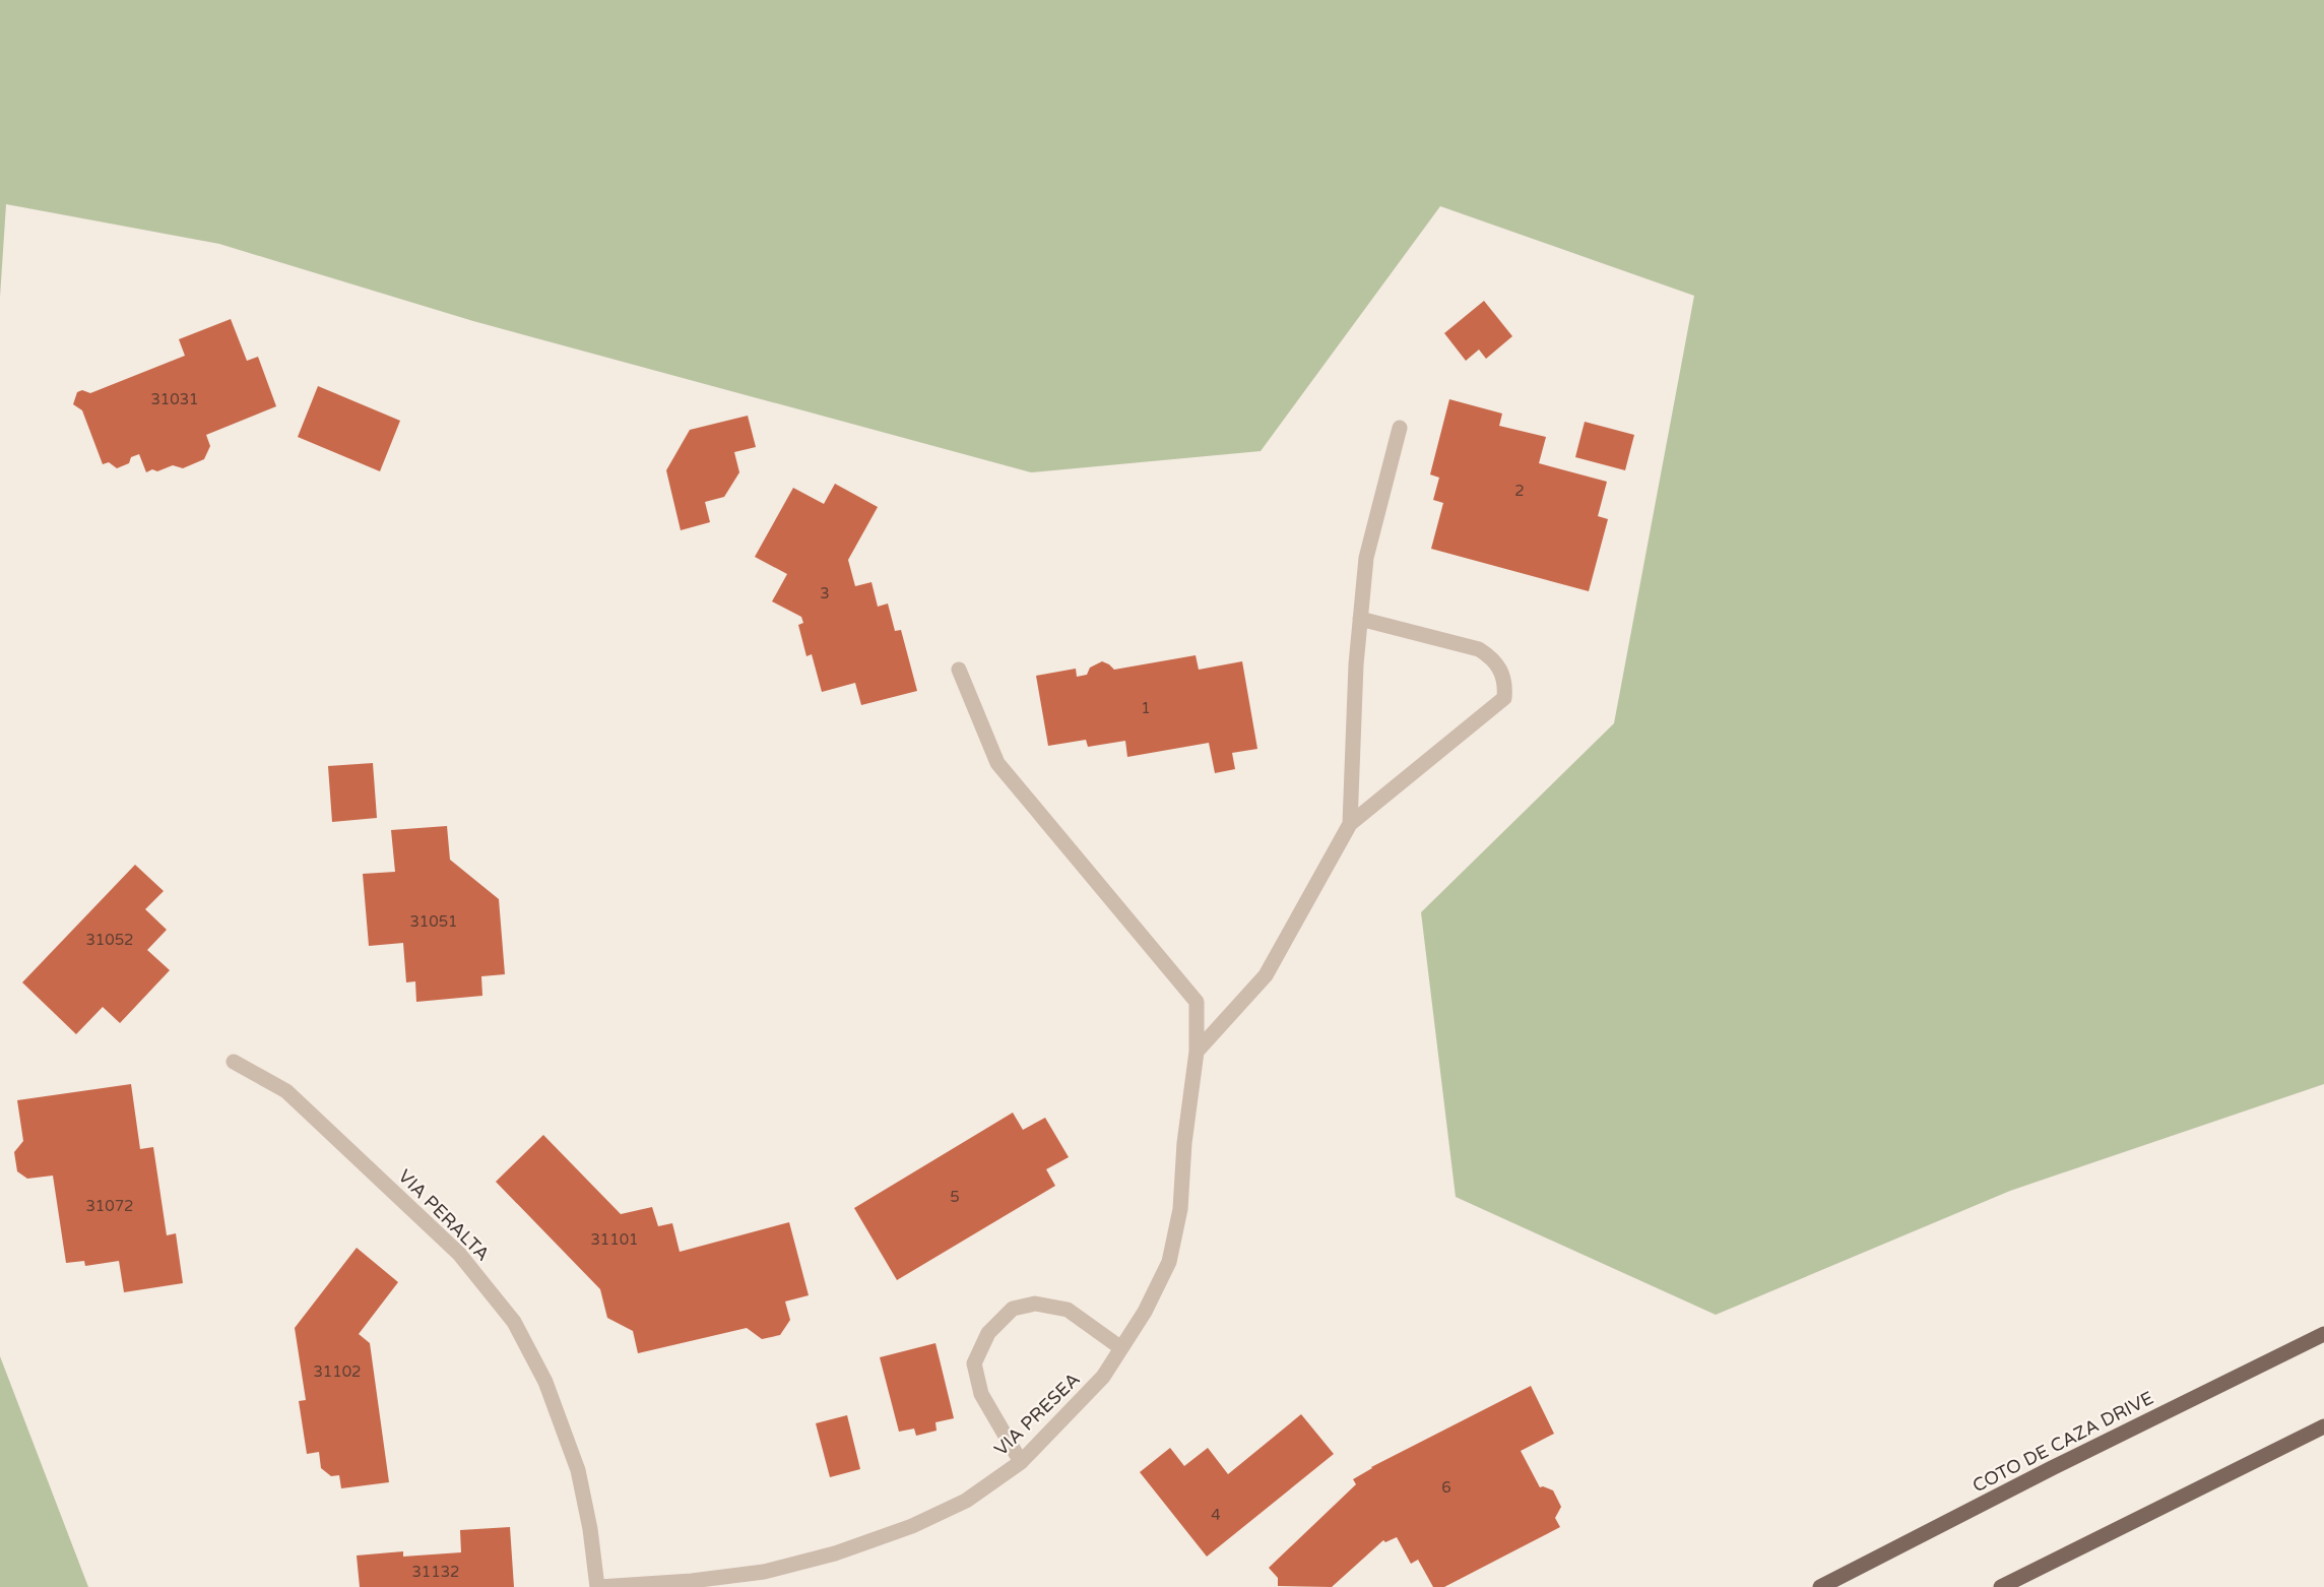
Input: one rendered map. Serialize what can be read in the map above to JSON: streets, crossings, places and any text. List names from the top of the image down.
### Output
{
  "streets": {
    "main road": ["COTO DE CAZA DRIVE"],
    "street": ["VIA PERALTA", "VIA PRESEA"]
  },
  "crossings": [
    ["VIA PERALTA", "VIA PRESEA"]
  ],
  "house_numbers": [
    "31031",
    "2",
    "3",
    "1",
    "31051",
    "31052",
    "5",
    "31072",
    "31101",
    "31102",
    "6",
    "4",
    "31132"
  ]
}
